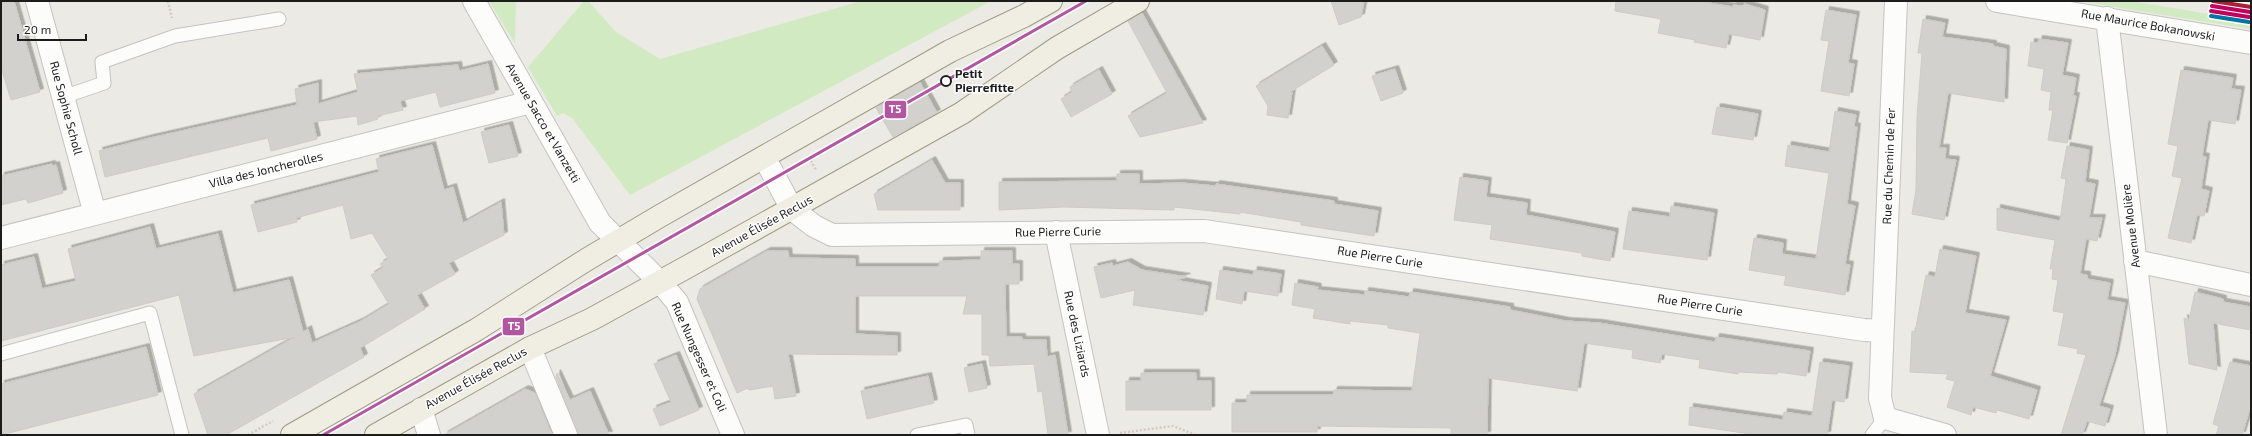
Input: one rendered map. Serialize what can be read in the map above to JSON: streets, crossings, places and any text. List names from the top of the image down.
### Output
{
  "streets": {
    "main road": ["Avenue Élisée Reclus"],
    "street": [
      "Rue Maurice Bokanowski",
      "Rue Sophie Scholl",
      "Avenue Sacco et Vanzetti",
      "Rue du Chemin de Fer",
      "Villa des Joncherolles",
      "Avenue Molière",
      "Rue Pierre Curie",
      "Rue des Liziards",
      "Rue Nungesser et Coli"
    ]
  },
  "crossings": [
    ["Rue Maurice Bokanowski", "Avenue Molière"],
    ["Rue Sophie Scholl", "Villa des Joncherolles"],
    ["Avenue Sacco et Vanzetti", "Villa des Joncherolles"],
    ["Avenue Sacco et Vanzetti", "Avenue Élisée Reclus"],
    ["Avenue Sacco et Vanzetti", "Rue Nungesser et Coli"],
    ["Rue du Chemin de Fer", "Rue Pierre Curie"],
    ["Avenue Élisée Reclus", "Rue Pierre Curie"],
    ["Avenue Élisée Reclus", "Rue Nungesser et Coli"],
    ["Rue Pierre Curie", "Rue des Liziards"]
  ],
  "places": ["Petit Pierrefitte"],
  "lines": ["transit line T5"],
  "scale_bar": "20 m"
}
